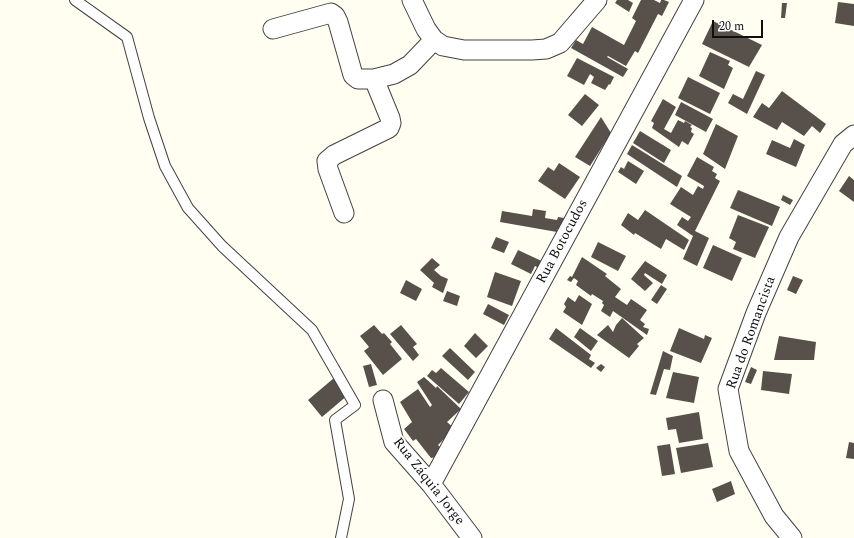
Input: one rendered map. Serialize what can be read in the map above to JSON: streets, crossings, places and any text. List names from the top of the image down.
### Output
{
  "streets": {
    "street": ["Rua Botocudos", "Rua do Romancista", "Rua Záquia Jorge"]
  },
  "crossings": [
    ["Rua Botocudos", "Rua Záquia Jorge"]
  ],
  "scale_bar": "20 m"
}
